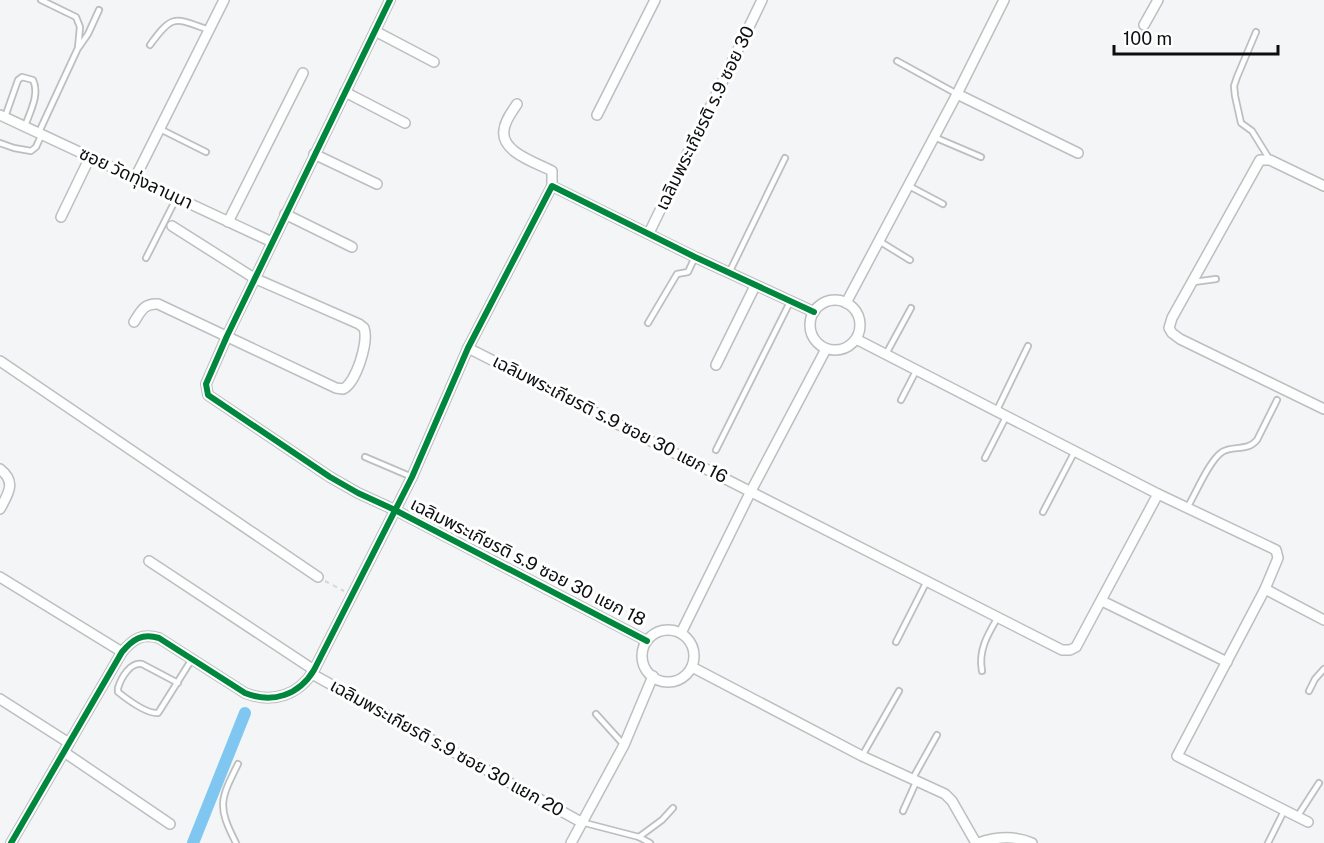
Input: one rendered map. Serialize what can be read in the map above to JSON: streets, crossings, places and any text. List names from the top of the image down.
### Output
{
  "streets": {
    "street": [
      "เฉลิมพระเกียรติ ร.9 ซอย 30",
      "ซอย วัดทุ่งลานนา",
      "เฉลิมพระเกียรติ ร.9 ซอย 30 แยก 16",
      "เฉลิมพระเกียรติ ร.9 ซอย 30 แยก 18",
      "เฉลิมพระเกียรติ ร.9 ซอย 30 แยก 20"
    ]
  },
  "crossings": [
    ["ซอย วัดทุ่งลานนา", "เฉลิมพระเกียรติ ร.9 ซอย 30 แยก 18"]
  ],
  "scale_bar": "100 m"
}
